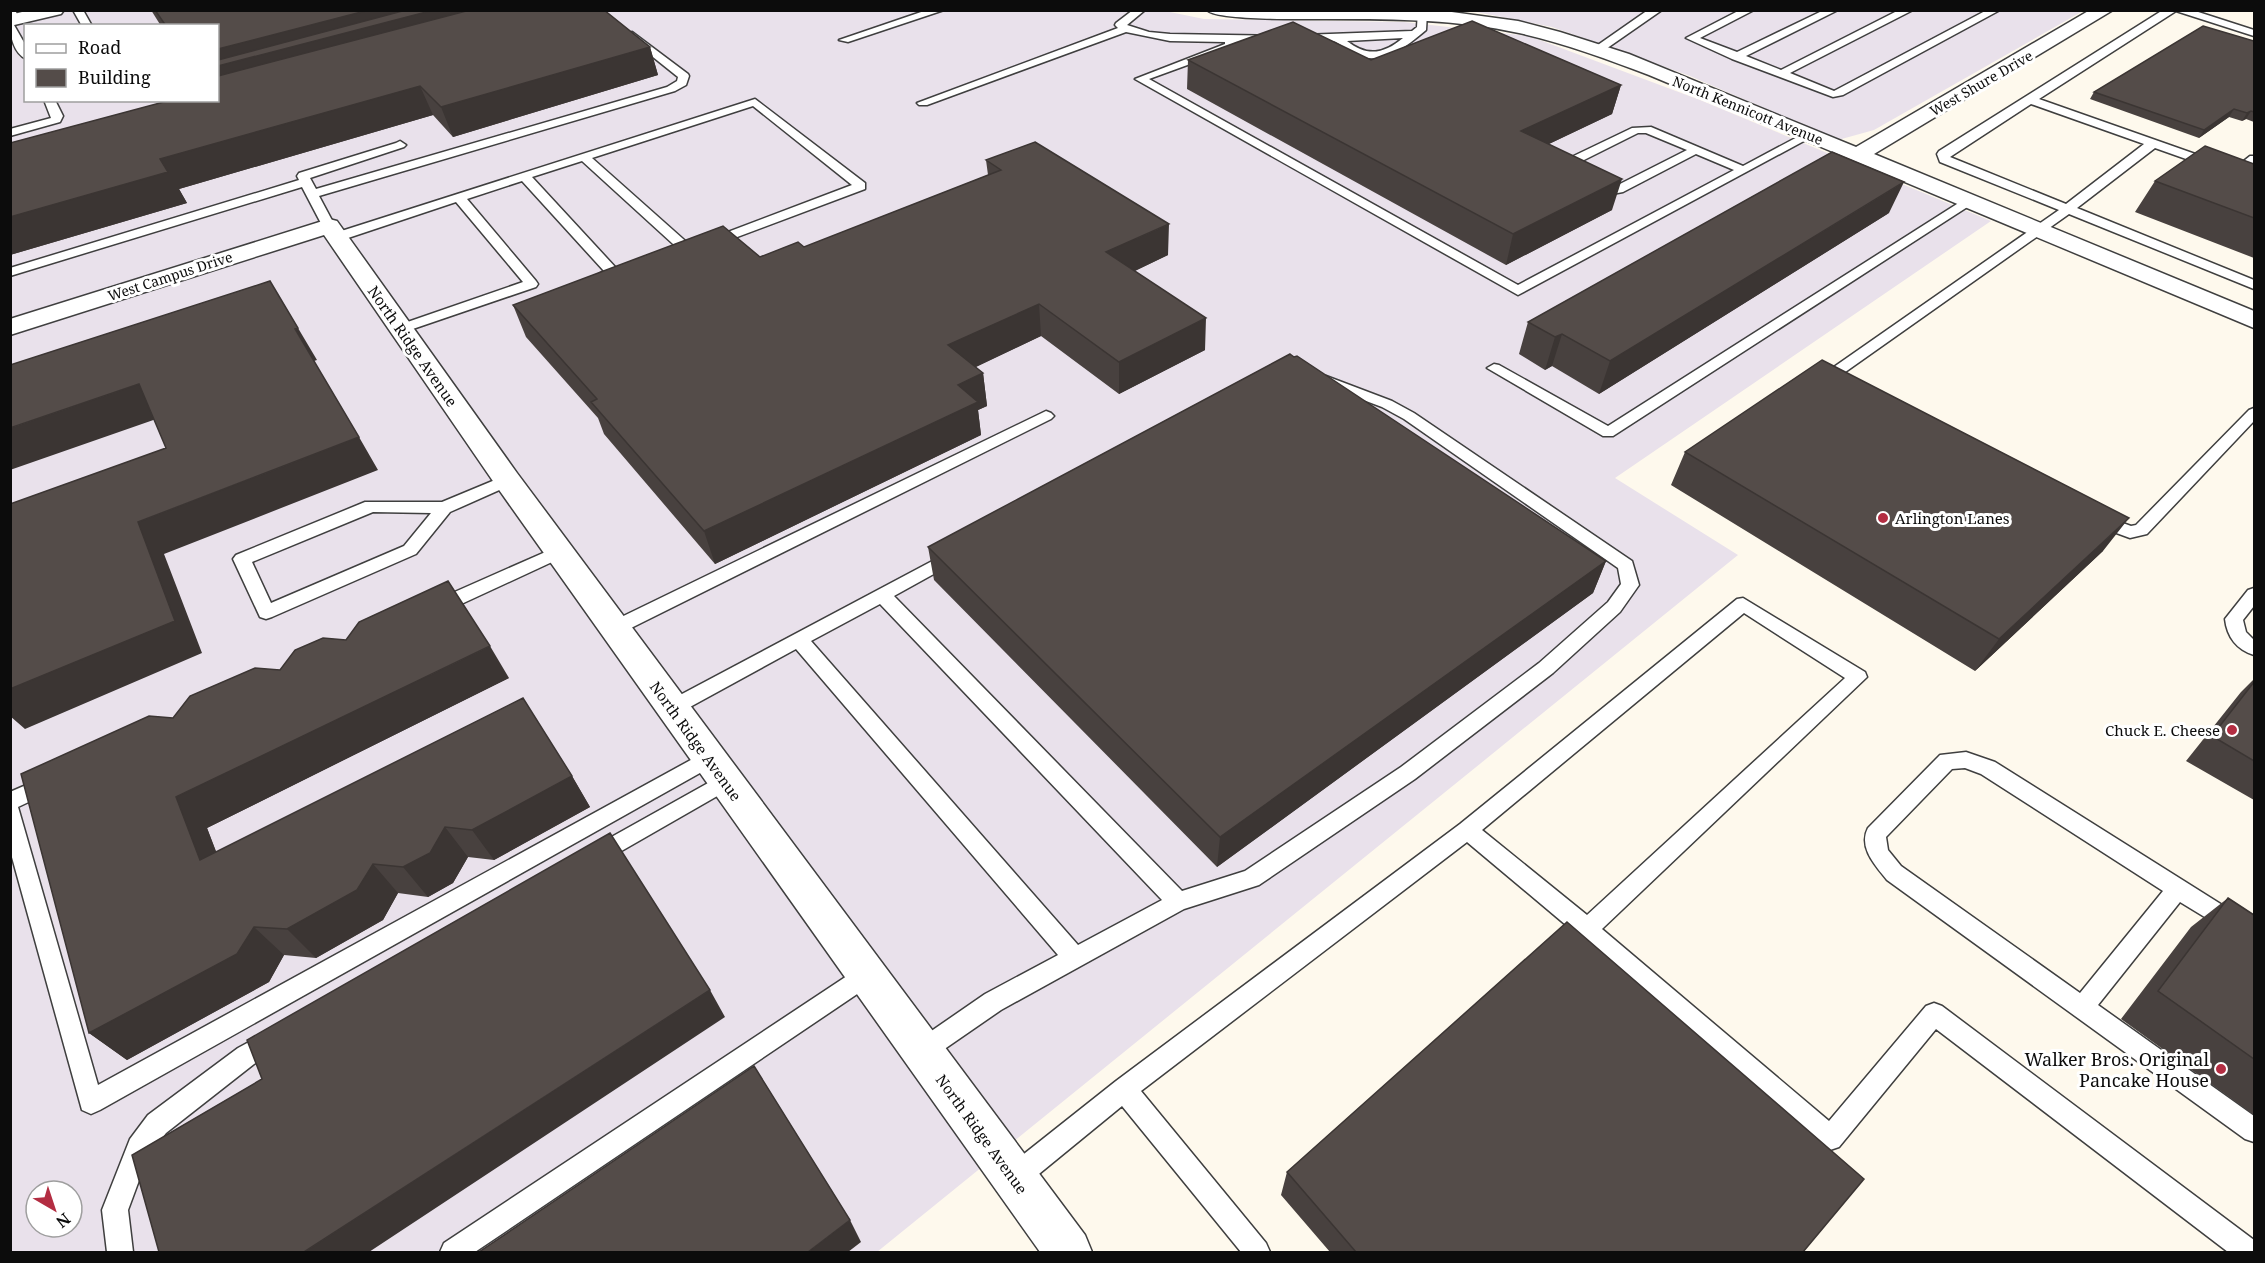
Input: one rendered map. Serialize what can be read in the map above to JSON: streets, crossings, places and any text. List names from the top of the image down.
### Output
{
  "streets": {
    "street": [
      "West Shure Drive",
      "North Kennicott Avenue",
      "West Campus Drive",
      "North Ridge Avenue"
    ]
  },
  "crossings": [
    ["West Shure Drive", "North Kennicott Avenue"],
    ["West Campus Drive", "North Ridge Avenue"]
  ],
  "places": ["Arlington Lanes", "Chuck E. Cheese", "Walker Bros. Original Pancake House"],
  "legend": ["Road", "Building"],
  "north": "bottom right"
}
